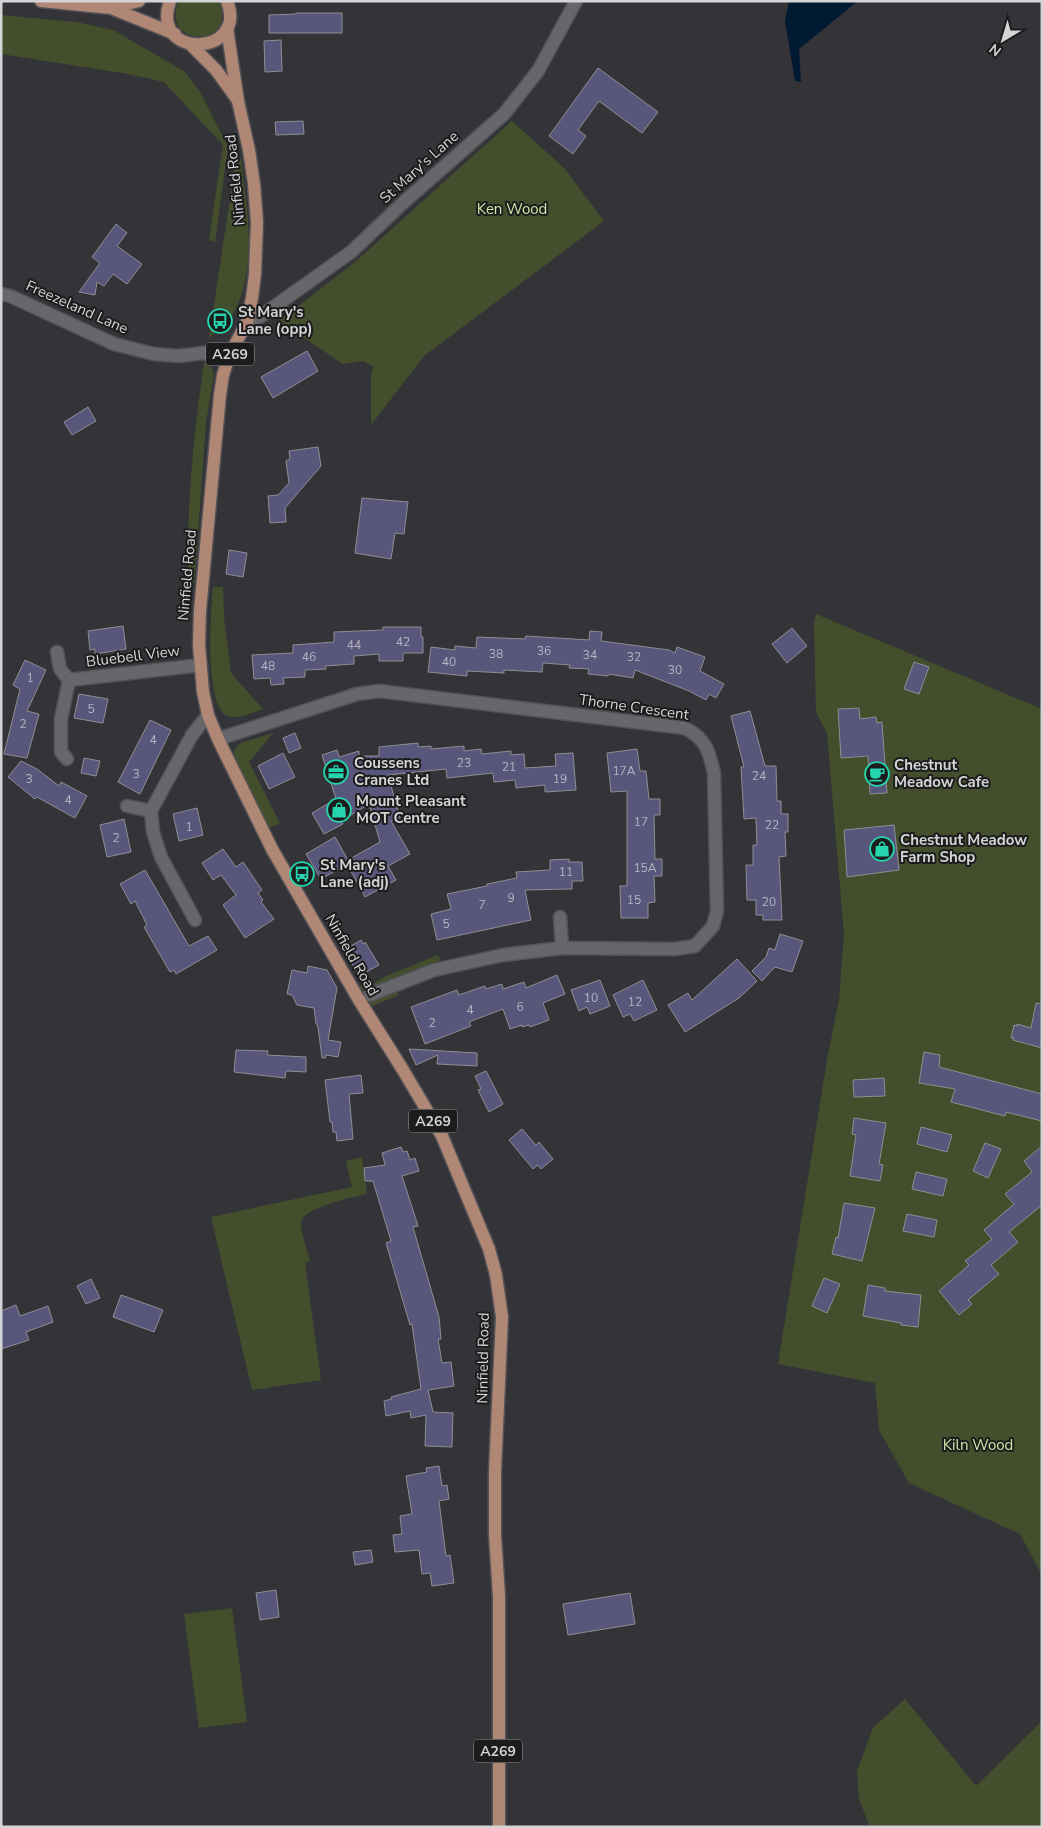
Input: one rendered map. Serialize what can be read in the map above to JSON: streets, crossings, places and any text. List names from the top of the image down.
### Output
{
  "streets": {
    "main road": ["Ninfield Road", "A269"],
    "street": [
      "St Mary's Lane",
      "Freezeland Lane",
      "Bluebell View",
      "Thorne Crescent"
    ]
  },
  "crossings": [
    ["St Mary's Lane", "Ninfield Road"],
    ["Ninfield Road", "Freezeland Lane"],
    ["Ninfield Road", "Bluebell View"],
    ["Ninfield Road", "Thorne Crescent"]
  ],
  "parks": ["Ken Wood", "Kiln Wood"],
  "places": {
    "bus stop": ["St Mary's Lane (opp)", "St Mary's Lane (adj)"],
    "office": ["Coussens Cranes Ltd"],
    "cafe": ["Chestnut Meadow Cafe"],
    "shop": ["Mount Pleasant MOT Centre", "Chestnut Meadow Farm Shop"]
  },
  "house_numbers": [
    "42",
    "44",
    "36",
    "38",
    "34",
    "46",
    "32",
    "40",
    "48",
    "30",
    "1",
    "5",
    "2",
    "4",
    "23",
    "21",
    "17A",
    "3",
    "24",
    "3",
    "19",
    "4",
    "17",
    "22",
    "1",
    "2",
    "15A",
    "11",
    "9",
    "15",
    "20",
    "7",
    "5",
    "10",
    "12",
    "6",
    "4",
    "2"
  ],
  "north": "bottom left"
}
